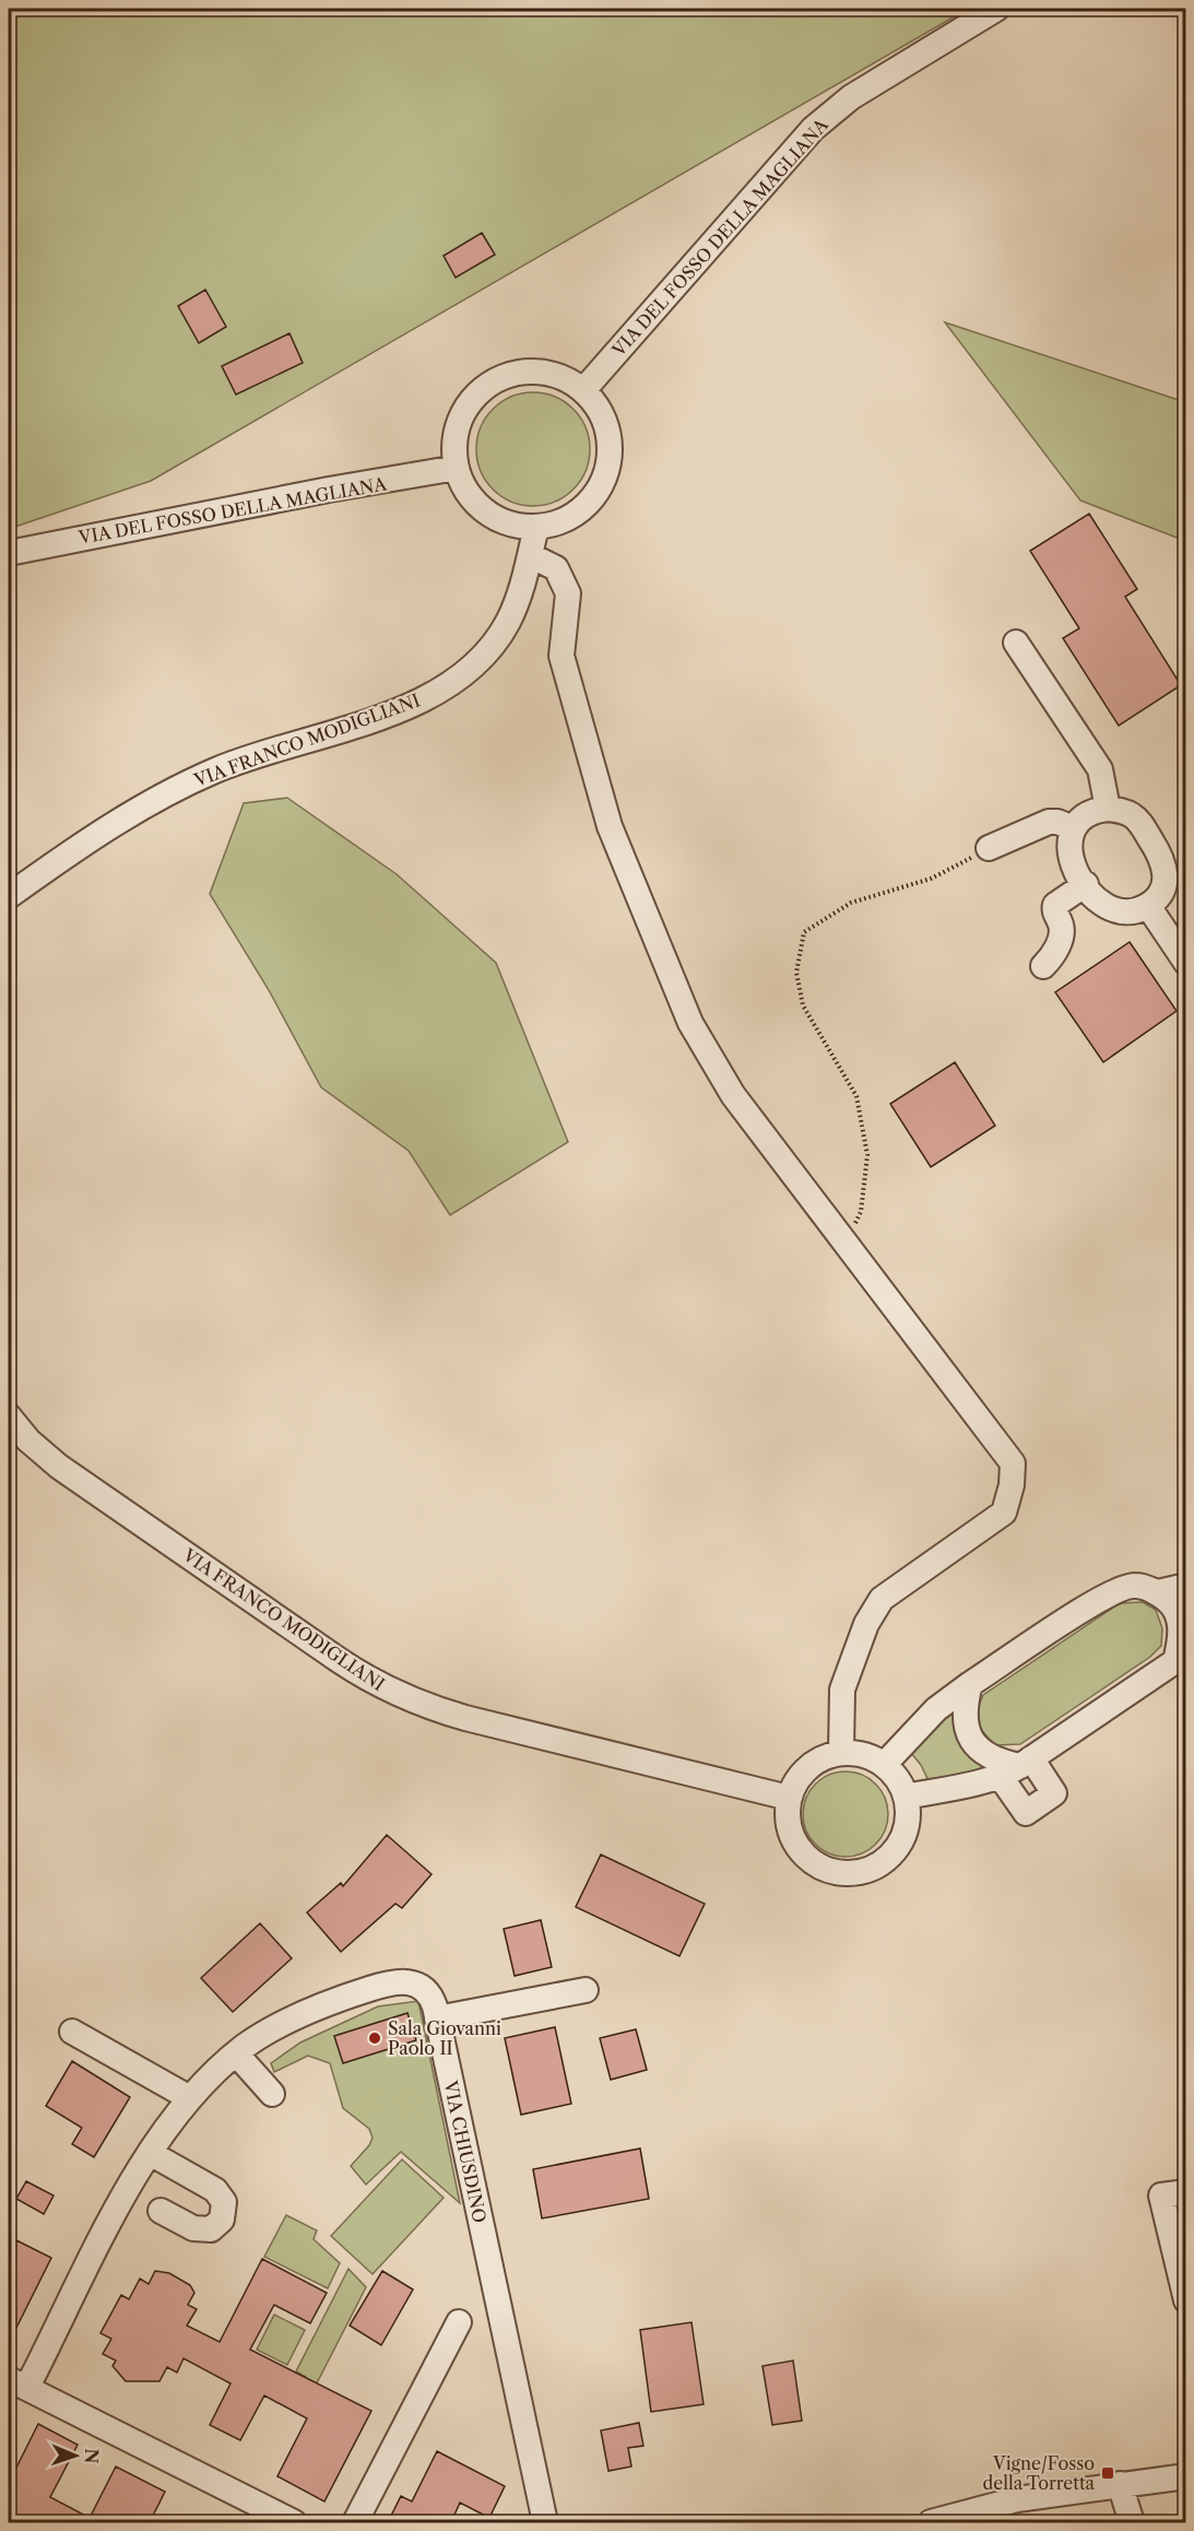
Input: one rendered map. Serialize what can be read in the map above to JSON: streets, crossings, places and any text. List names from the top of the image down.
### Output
{
  "streets": {
    "street": ["VIA DEL FOSSO DELLA MAGLIANA", "VIA FRANCO MODIGLIANI", "VIA CHIUSDINO"]
  },
  "crossings": [
    ["VIA DEL FOSSO DELLA MAGLIANA", "VIA FRANCO MODIGLIANI"]
  ],
  "places": {
    "other": ["Sala Giovanni Paolo II"],
    "transit": ["Vigne/Fosso della Torretta"]
  },
  "north": "right"
}
